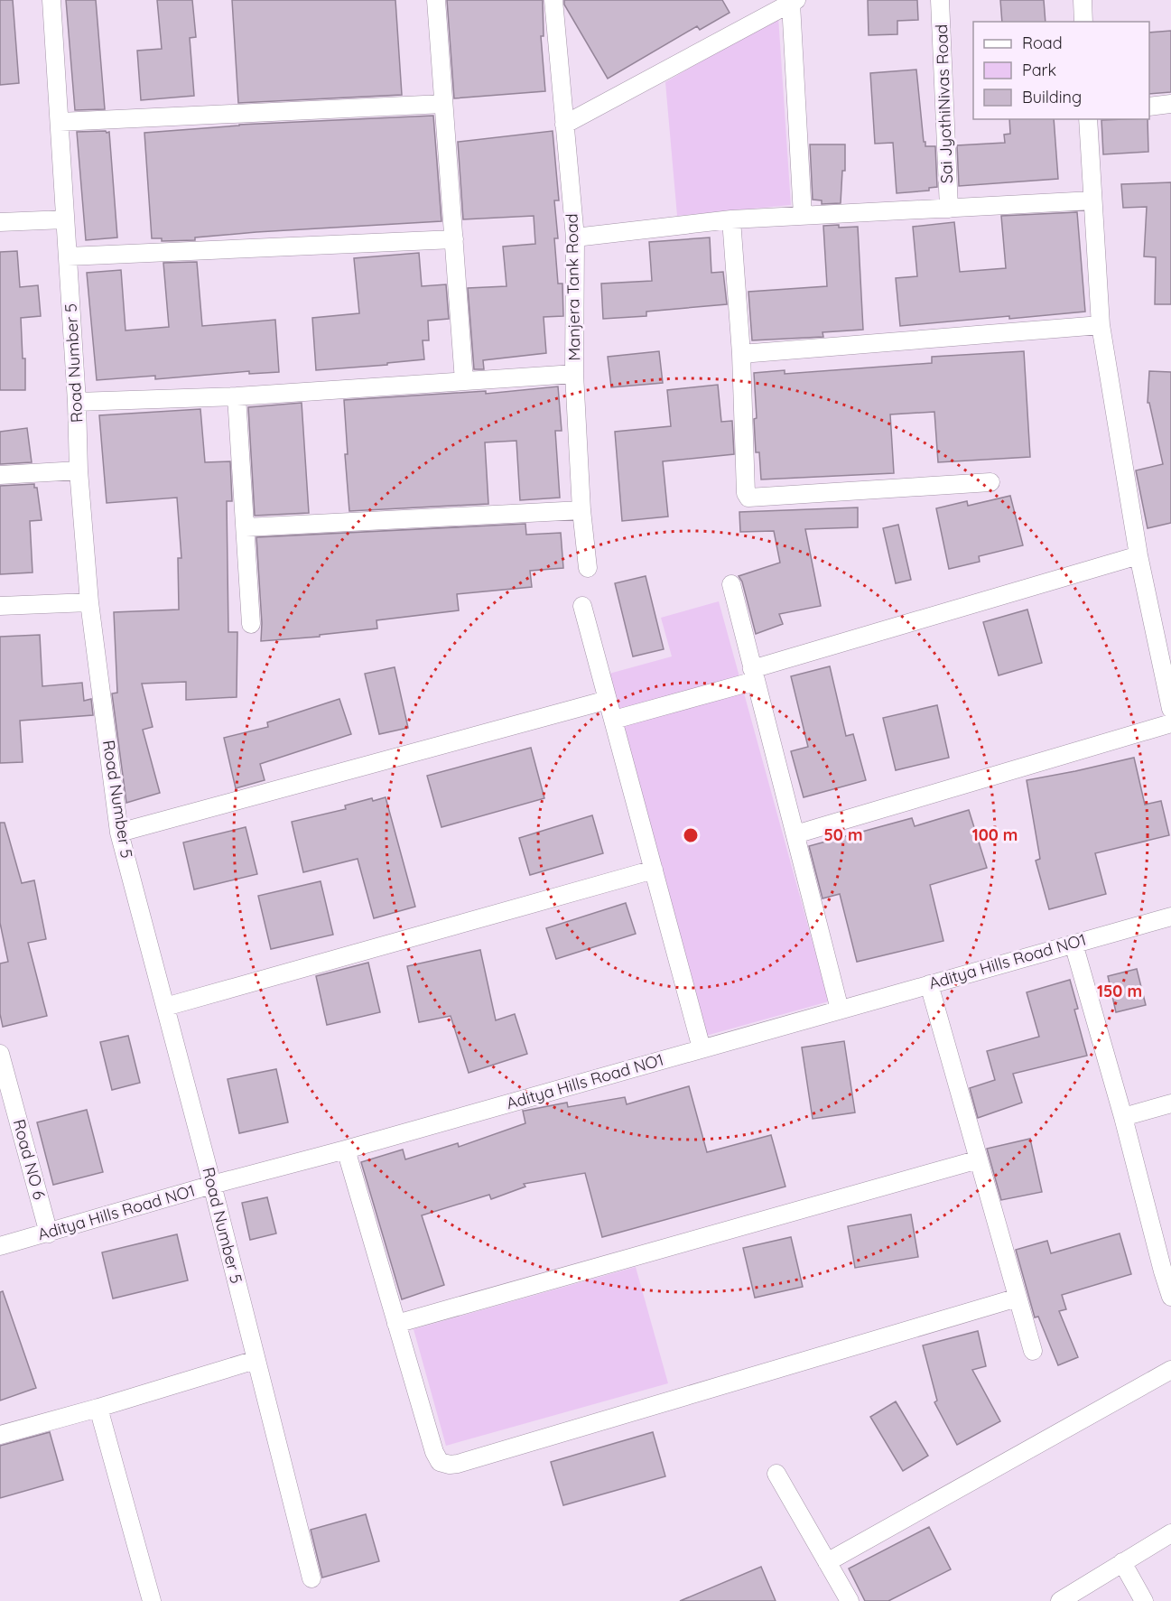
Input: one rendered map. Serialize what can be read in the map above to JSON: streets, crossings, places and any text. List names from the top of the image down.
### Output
{
  "streets": {
    "street": [
      "Sai JyothiNivas Road",
      "Manjera Tank Road",
      "Road Number 5",
      "Aditya Hills Road NO1",
      "Road NO 6"
    ]
  },
  "crossings": [
    ["Road Number 5", "Aditya Hills Road NO1"],
    ["Aditya Hills Road NO1", "Road NO 6"]
  ],
  "legend": ["Road", "Park", "Building"],
  "rings": ["50 m", "100 m", "150 m"]
}
